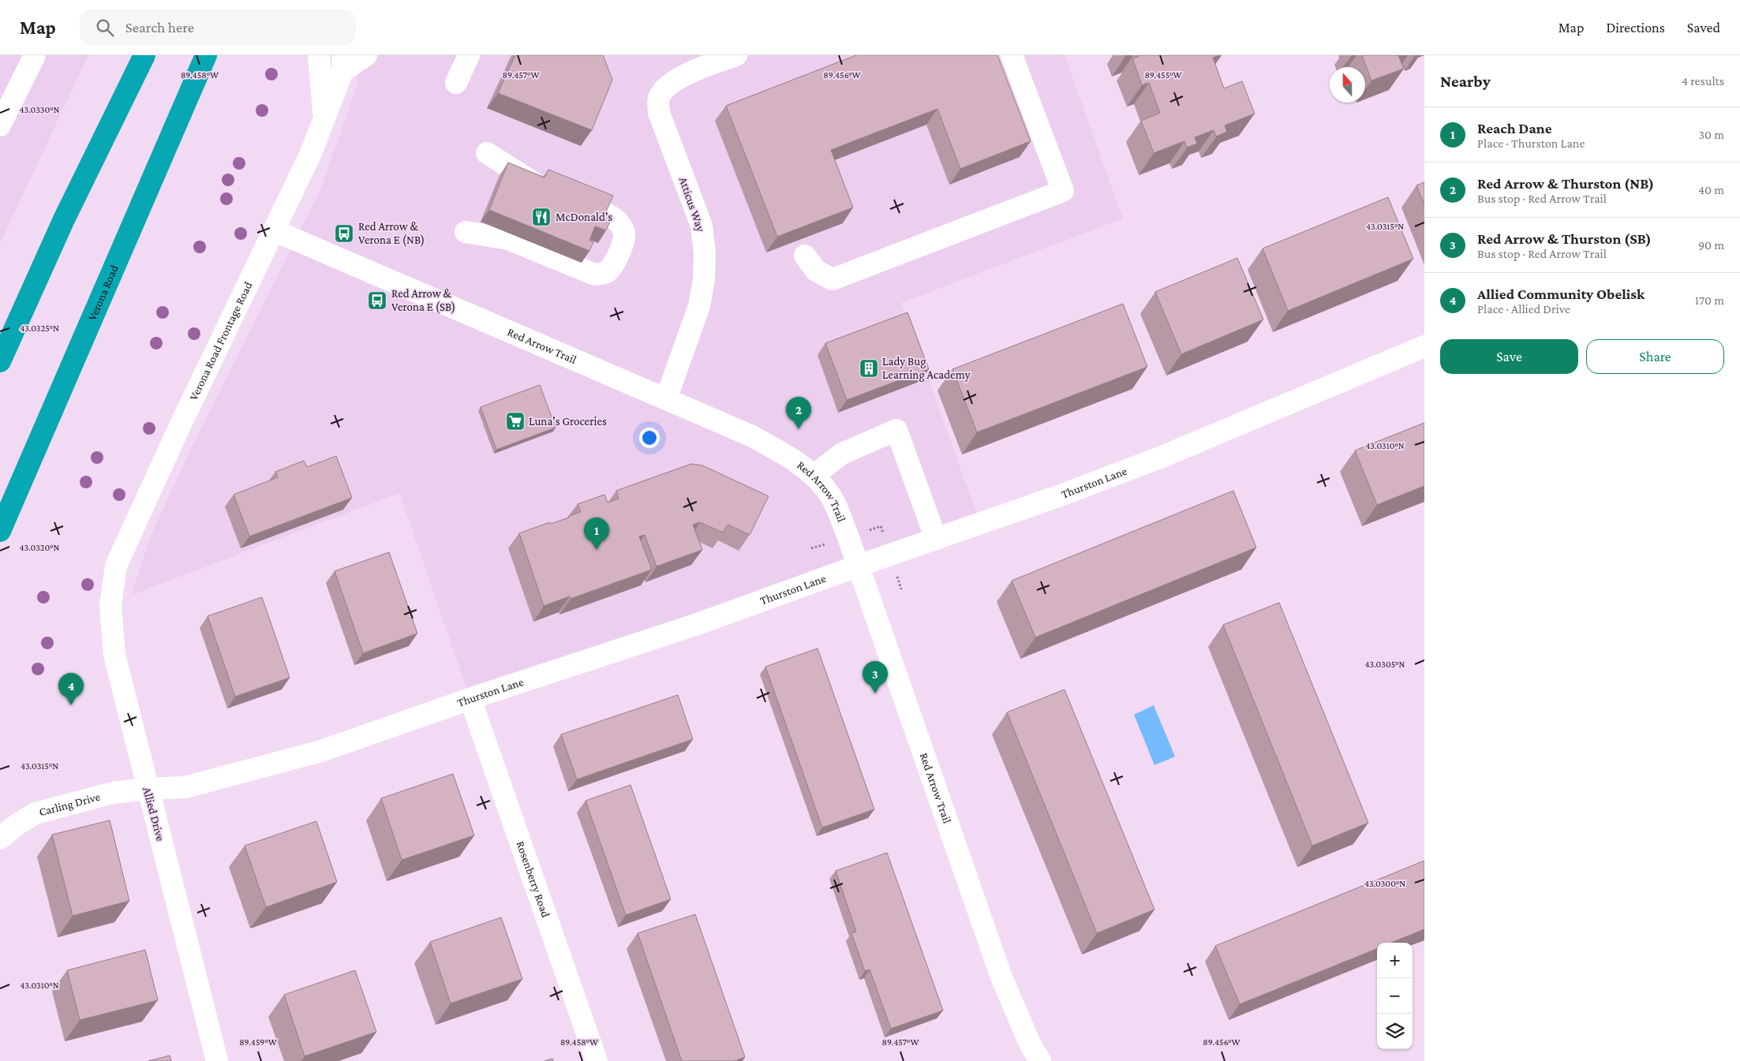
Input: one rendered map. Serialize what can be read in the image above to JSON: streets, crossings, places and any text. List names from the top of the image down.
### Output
{
  "streets": {
    "highway": ["Verona Road"],
    "street": [
      "Atticus Way",
      "Verona Road Frontage Road",
      "Red Arrow Trail",
      "Thurston Lane",
      "Carling Drive",
      "Allied Drive",
      "Rosenberry Road"
    ]
  },
  "crossings": [
    ["Atticus Way", "Red Arrow Trail"],
    ["Verona Road Frontage Road", "Red Arrow Trail"],
    ["Verona Road Frontage Road", "Allied Drive"],
    ["Red Arrow Trail", "Thurston Lane"],
    ["Thurston Lane", "Carling Drive"],
    ["Thurston Lane", "Allied Drive"],
    ["Thurston Lane", "Rosenberry Road"],
    ["Carling Drive", "Allied Drive"]
  ],
  "places": {
    "restaurant": ["McDonald's"],
    "bus stop": ["Red Arrow & Verona E (NB)", "Red Arrow & Verona E (SB)"],
    "building": ["Lady Bug Learning Academy"],
    "supermarket": ["Luna's Groceries"]
  },
  "north": "top",
  "page": {
    "header": "Map",
    "search": "Search here",
    "nav": ["Map", "Directions", "Saved"],
    "heading": ["Nearby", "4 results"],
    "list": [
      {
        "mark": "1",
        "name": "Reach Dane",
        "note": "Place · Thurston Lane",
        "value": "30 m"
      },
      {
        "mark": "2",
        "name": "Red Arrow & Thurston (NB)",
        "note": "Bus stop · Red Arrow Trail",
        "value": "40 m"
      },
      {
        "mark": "3",
        "name": "Red Arrow & Thurston (SB)",
        "note": "Bus stop · Red Arrow Trail",
        "value": "90 m"
      },
      {
        "mark": "4",
        "name": "Allied Community Obelisk",
        "note": "Place · Allied Drive",
        "value": "170 m"
      }
    ],
    "buttons": ["Save", "Share"],
    "pins": [
      "2",
      "1",
      "3",
      "4"
    ],
    "map_buttons": ["+", "−"]
  },
  "coordinates": [
    "89.458°W",
    "89.457°W",
    "89.456°W",
    "89.455°W",
    "43.0330°N",
    "43.0315°N",
    "43.0325°N",
    "43.0310°N",
    "43.0320°N",
    "43.0305°N",
    "43.0300°N",
    "89.459°W"
  ]
}
